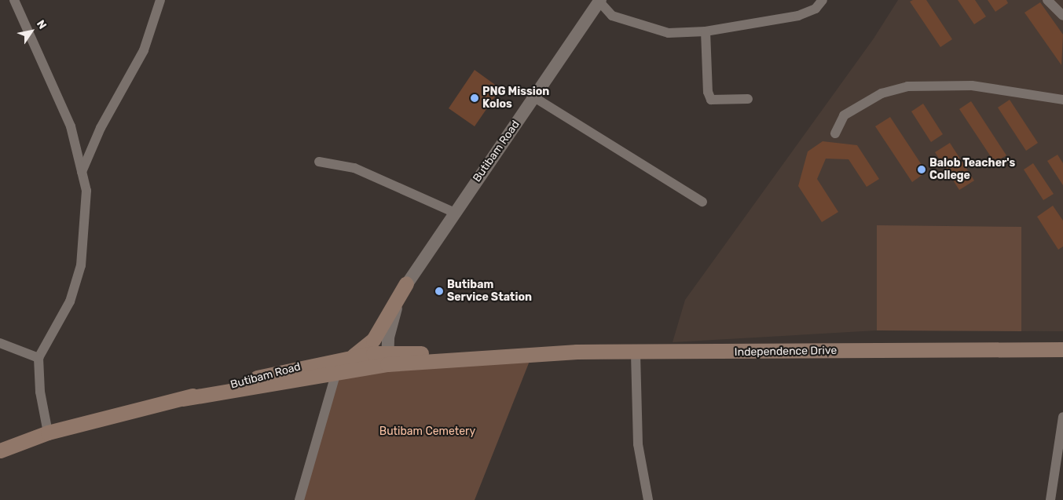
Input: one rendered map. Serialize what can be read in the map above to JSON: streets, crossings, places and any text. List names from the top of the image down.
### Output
{
  "streets": {
    "main road": ["Butibam Road", "Independence Drive"]
  },
  "crossings": [
    ["Butibam Road", "Independence Drive"]
  ],
  "parks": ["Butibam Cemetery"],
  "places": ["PNG Mission Kolos", "Balob Teacher's College", "Butibam Service Station"],
  "north": "top right"
}
